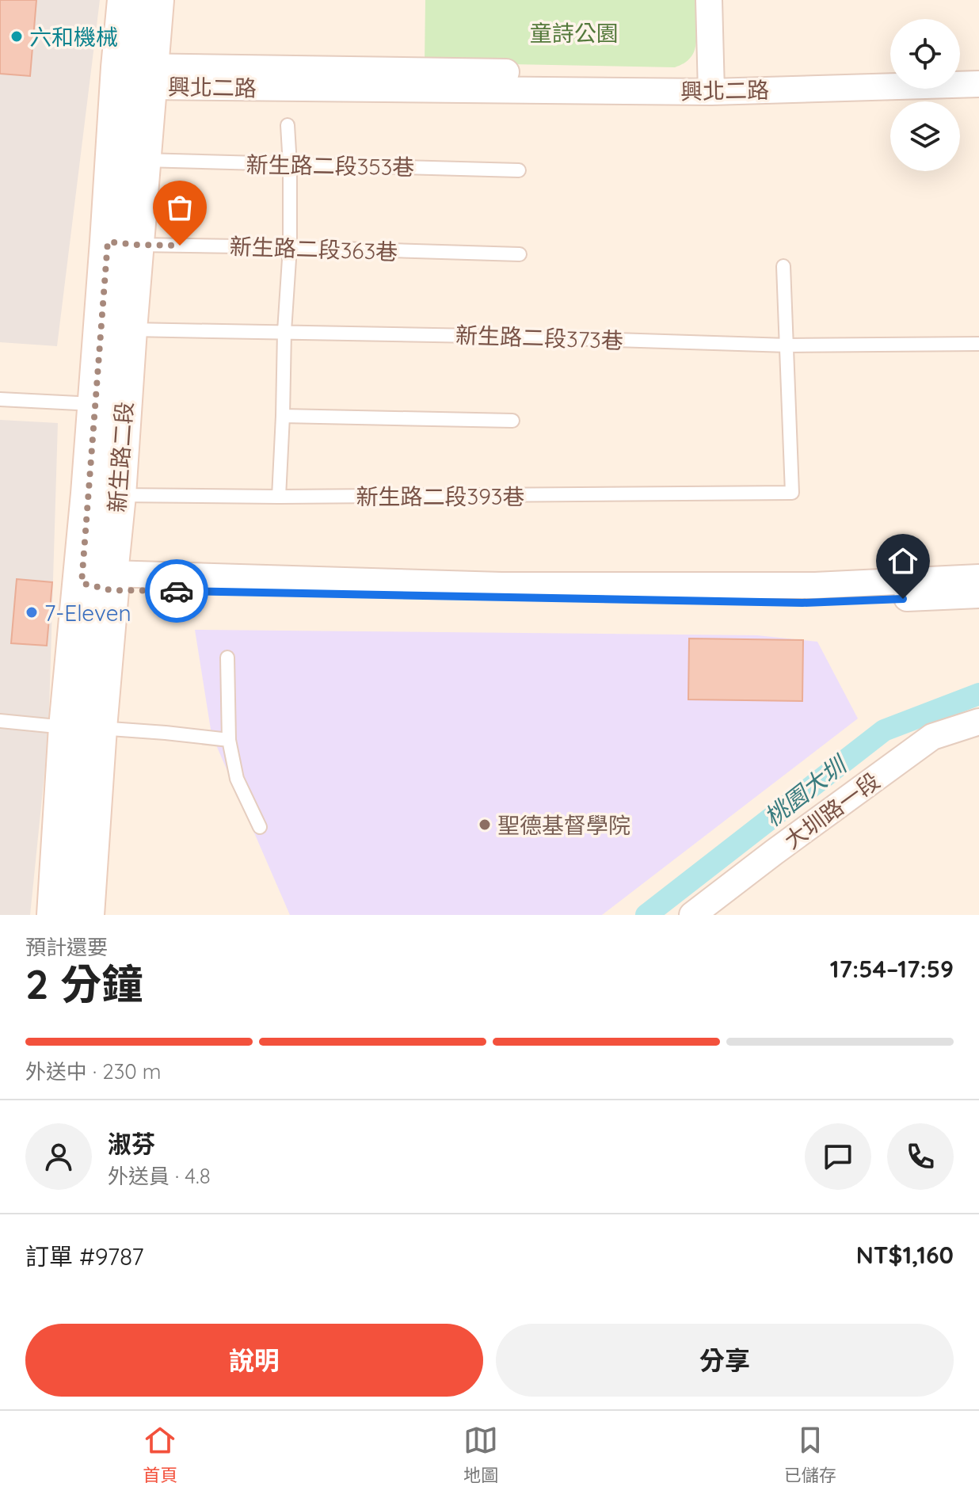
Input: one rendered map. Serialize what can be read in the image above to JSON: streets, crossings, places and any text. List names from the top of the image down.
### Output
{
  "streets": {
    "main road": ["新生路二段"],
    "street": ["興北二路", "大圳路一段"],
    "lane": [
      "新生路二段353巷",
      "新生路二段363巷",
      "新生路二段373巷",
      "新生路二段393巷"
    ]
  },
  "crossings": [
    ["興北二路", "新生路二段"],
    ["新生路二段353巷", "新生路二段"],
    ["新生路二段363巷", "新生路二段"],
    ["新生路二段373巷", "新生路二段"],
    ["新生路二段373巷", "新生路二段393巷"],
    ["新生路二段", "新生路二段393巷"]
  ],
  "water": ["桃園大圳"],
  "parks": ["童詩公園"],
  "places": ["六和機械", "7-Eleven", "聖德基督學院"],
  "page": {
    "heading": ["2 分鐘", "預計還要", "17:54–17:59"],
    "panel": [
      "淑芬",
      "外送員 · 4.8",
      "訂單 #9787",
      "NT$1,160"
    ],
    "bar": "外送中 · 230 m",
    "buttons": ["說明", "分享"],
    "tabs": ["首頁", "地圖", "已儲存"]
  }
}
